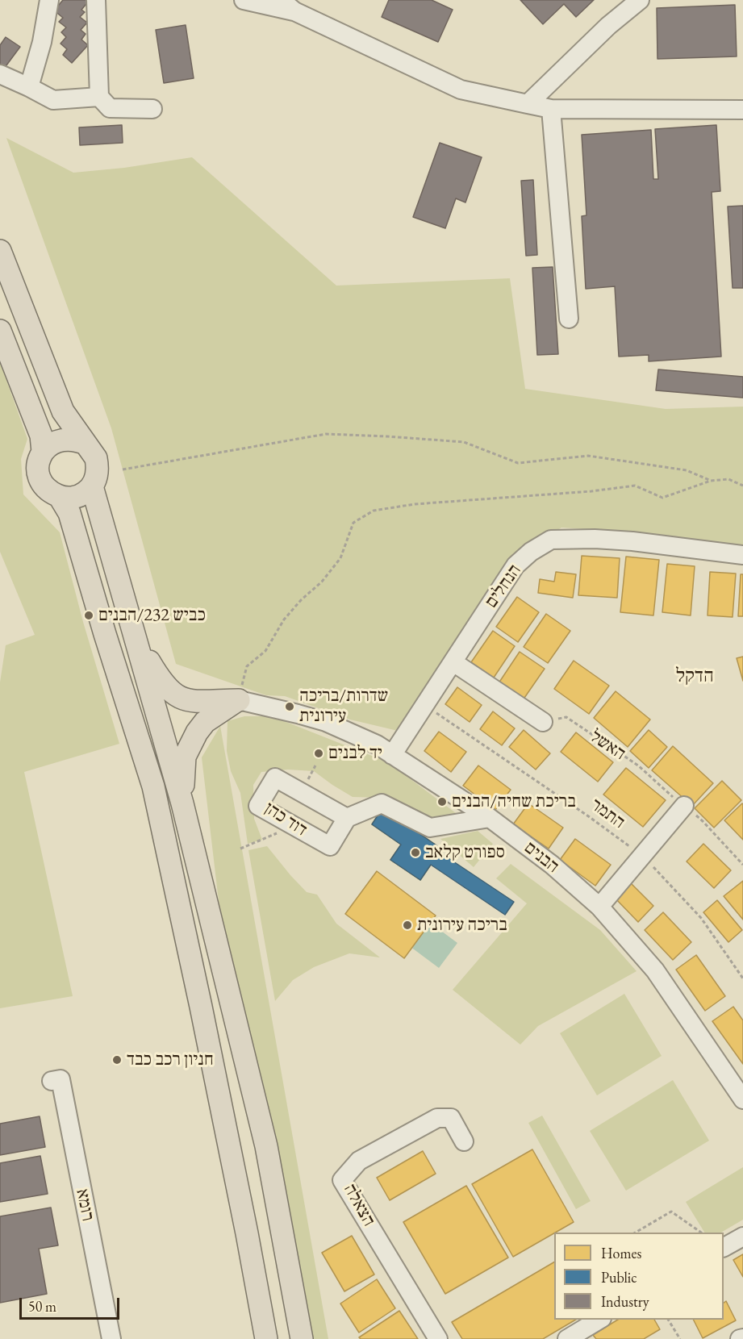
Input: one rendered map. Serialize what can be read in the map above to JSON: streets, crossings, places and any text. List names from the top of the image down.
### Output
{
  "streets": {
    "street": [
      "הנחלים",
      "דוד כהן",
      "הבנים",
      "רומא",
      "הצאלה"
    ],
    "path": ["האשל", "התמר"]
  },
  "crossings": [
    ["הנחלים", "התמר"],
    ["הנחלים", "הבנים"]
  ],
  "districts": ["הדקל"],
  "places": [
    "כביש 232/הבנים",
    "שדרות/בריכה עירונית",
    "יד לבנים",
    "בריכת שחיה/הבנים",
    "ספורט קלאב",
    "בריכה עירונית",
    "חניון רכב כבד"
  ],
  "legend": ["Homes", "Public", "Industry"],
  "scale_bar": "50 m"
}
